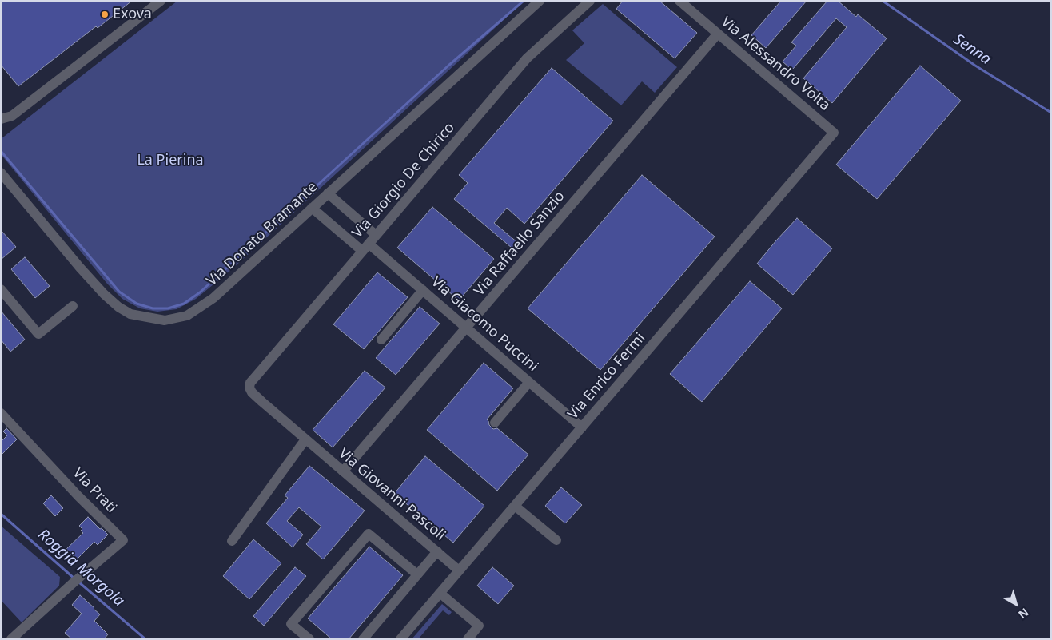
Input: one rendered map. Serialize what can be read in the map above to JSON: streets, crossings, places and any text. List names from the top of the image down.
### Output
{
  "streets": {
    "street": [
      "Via Alessandro Volta",
      "Via Giorgio De Chirico",
      "Via Donato Bramante",
      "Via Raffaello Sanzio",
      "Via Giacomo Puccini",
      "Via Enrico Fermi",
      "Via Prati",
      "Via Giovanni Pascoli"
    ]
  },
  "crossings": [
    ["Via Alessandro Volta", "Via Raffaello Sanzio"],
    ["Via Alessandro Volta", "Via Enrico Fermi"],
    ["Via Giorgio De Chirico", "Via Giacomo Puccini"],
    ["Via Giorgio De Chirico", "Via Giovanni Pascoli"],
    ["Via Donato Bramante", "Via Giacomo Puccini"],
    ["Via Raffaello Sanzio", "Via Giacomo Puccini"],
    ["Via Raffaello Sanzio", "Via Giovanni Pascoli"],
    ["Via Giacomo Puccini", "Via Enrico Fermi"],
    ["Via Enrico Fermi", "Via Giovanni Pascoli"]
  ],
  "water": ["Senna", "Roggia Morgola"],
  "parks": ["La Pierina"],
  "places": ["Exova"],
  "north": "bottom right"
}
